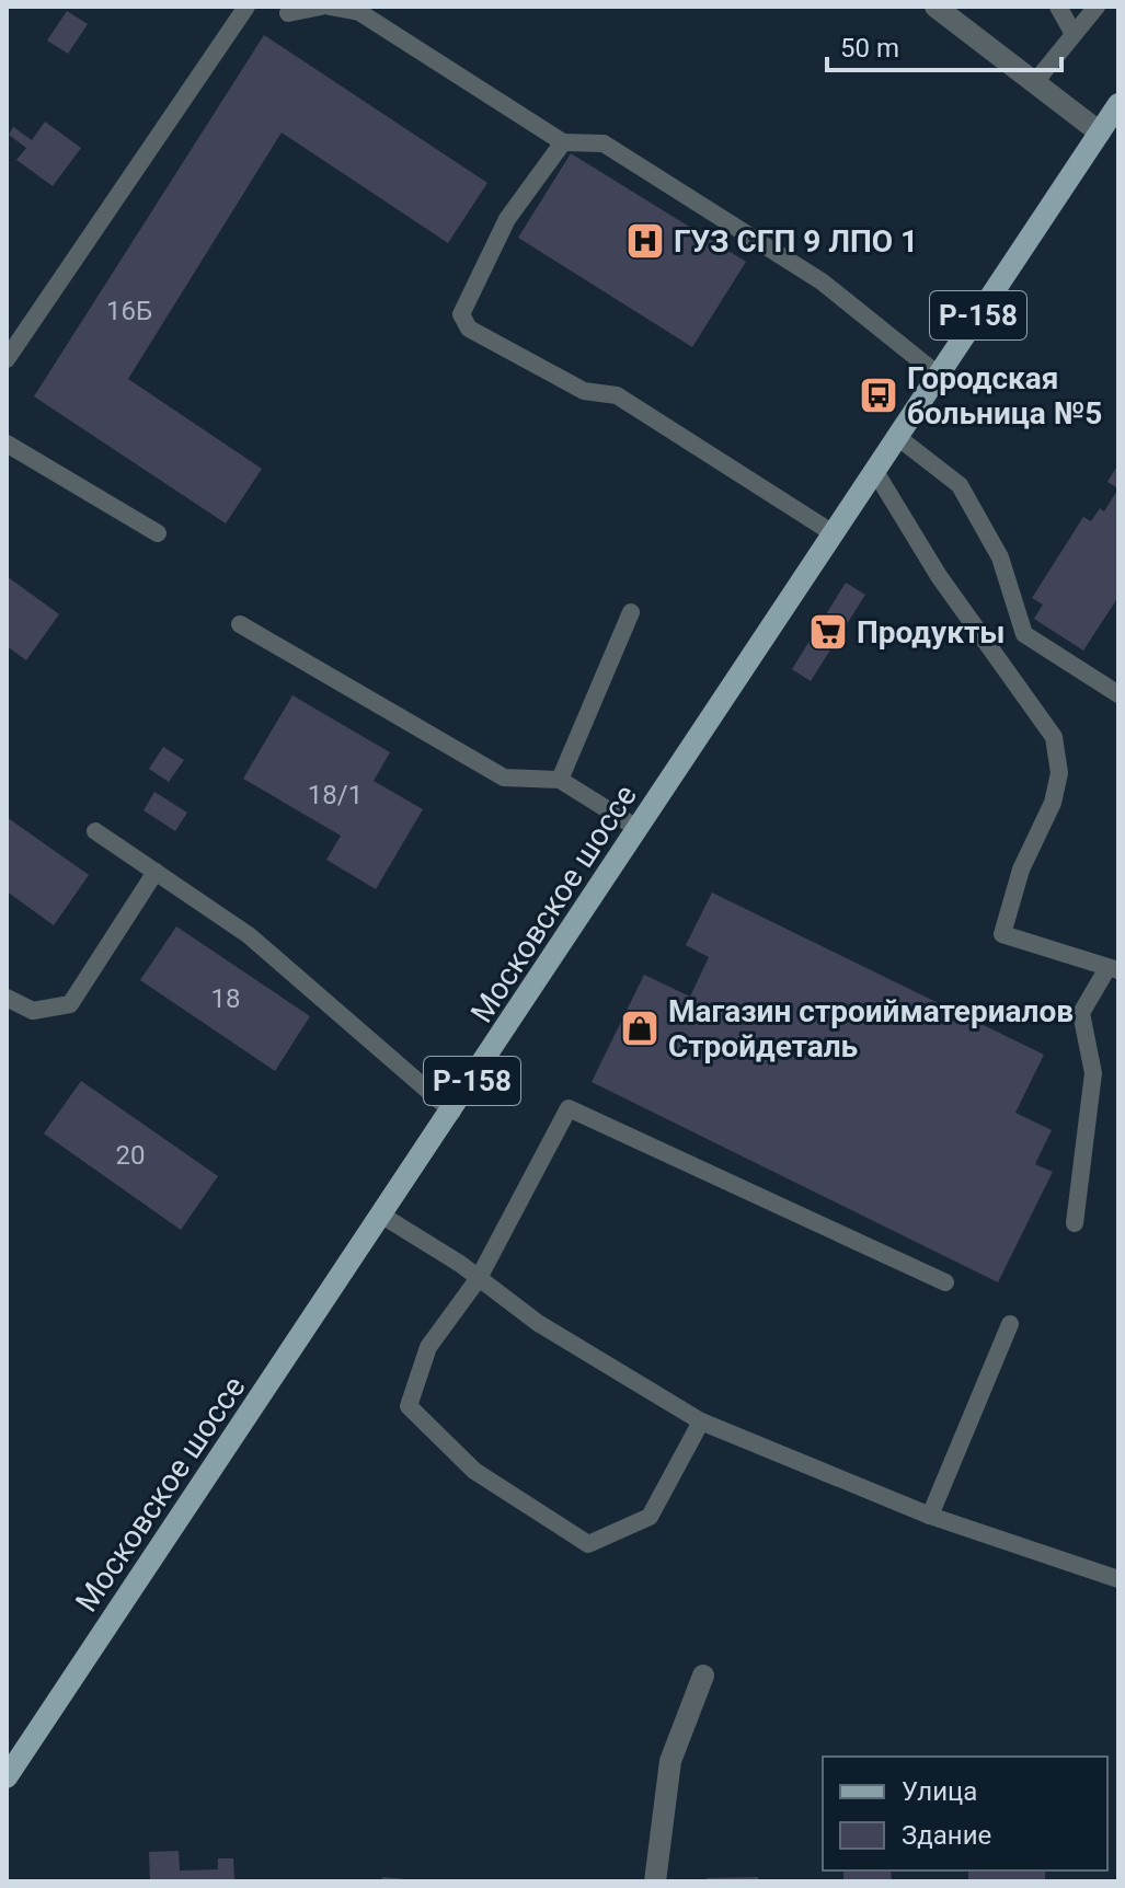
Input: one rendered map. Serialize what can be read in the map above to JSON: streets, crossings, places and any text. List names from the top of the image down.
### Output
{
  "streets": {
    "main road": ["Р-158", "Московское шоссе"]
  },
  "places": {
    "hospital": ["ГУЗ СГП 9 ЛПО 1"],
    "bus stop": ["Городская больница №5"],
    "supermarket": ["Продукты"],
    "shop": ["Магазин строийматериалов Стройдеталь"]
  },
  "house_numbers": [
    "16Б",
    "18/1",
    "18",
    "20"
  ],
  "legend": ["Улица", "Здание"],
  "scale_bar": "50 m"
}
